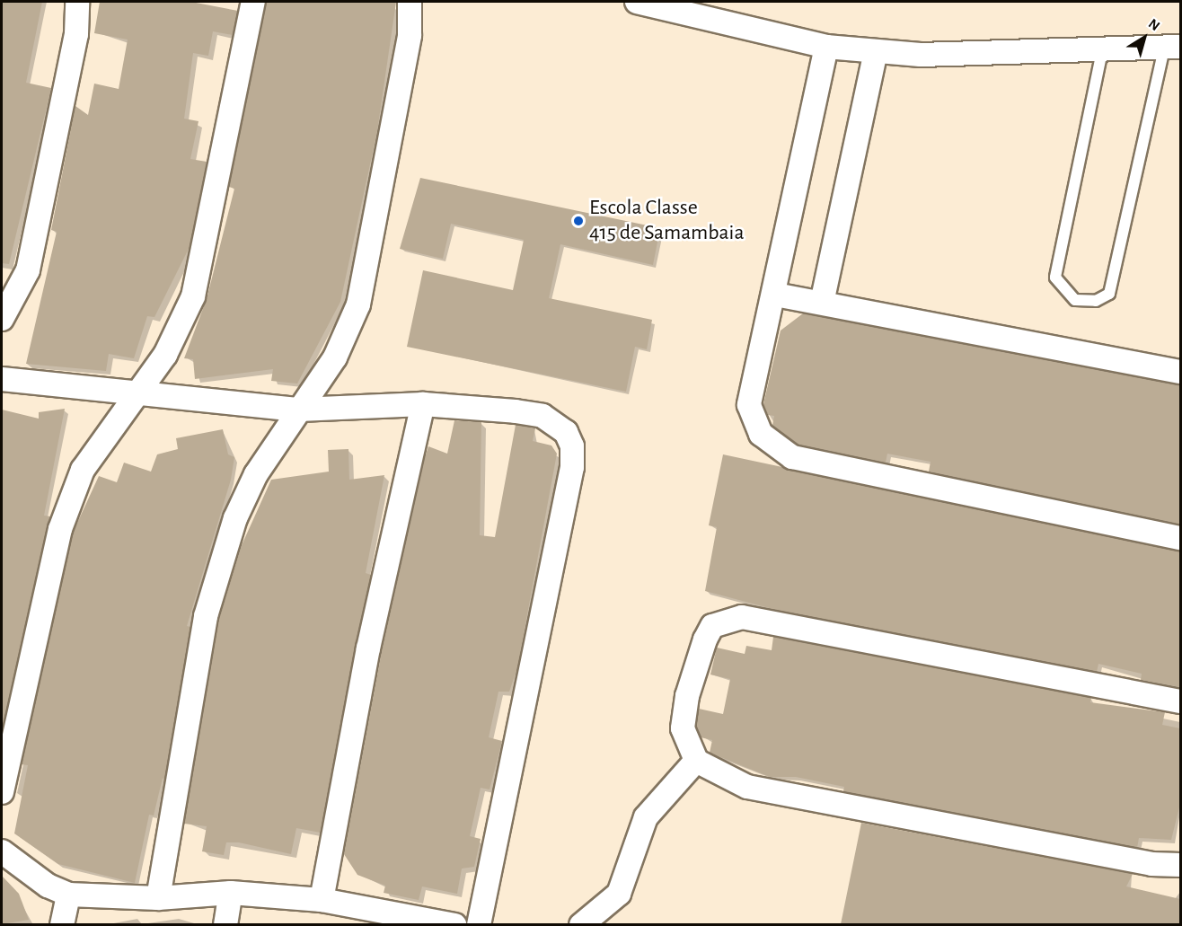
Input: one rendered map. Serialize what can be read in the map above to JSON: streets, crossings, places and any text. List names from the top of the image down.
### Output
{
  "places": ["Escola Classe 415 de Samambaia"],
  "north": "top right"
}
